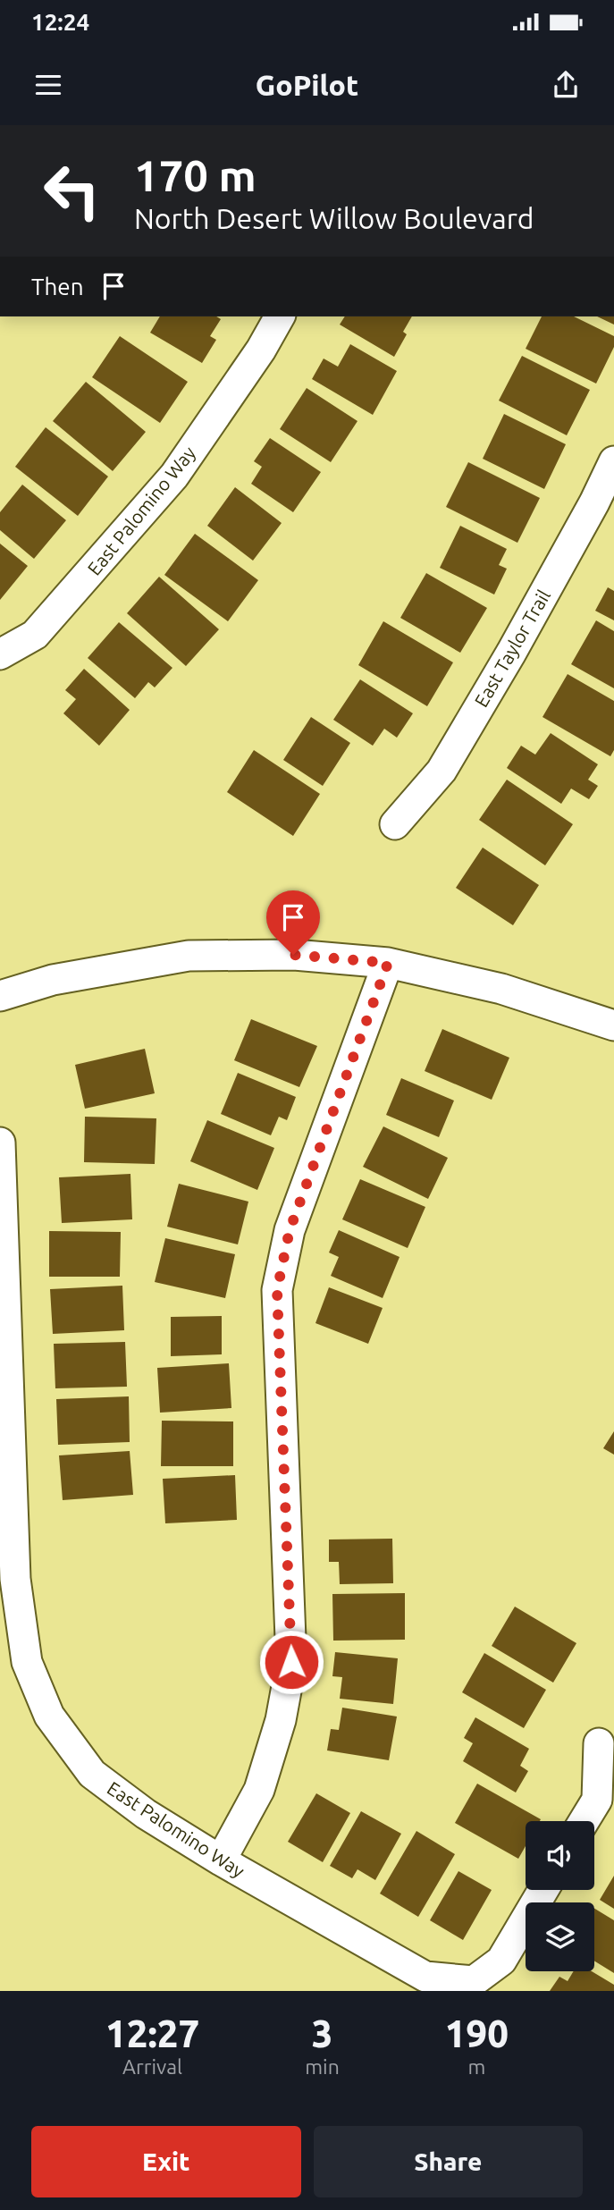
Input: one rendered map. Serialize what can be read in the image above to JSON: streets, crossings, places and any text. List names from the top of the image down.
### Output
{
  "streets": {
    "street": ["East Palomino Way", "East Taylor Trail"]
  },
  "page": {
    "status": "12:24",
    "header": "GoPilot",
    "turn": ["170 m", "North Desert Willow Boulevard"],
    "then": "Then",
    "eta": [
      "12:27",
      "Arrival",
      "3",
      "min",
      "190",
      "m"
    ],
    "buttons": ["Exit", "Share"]
  }
}
